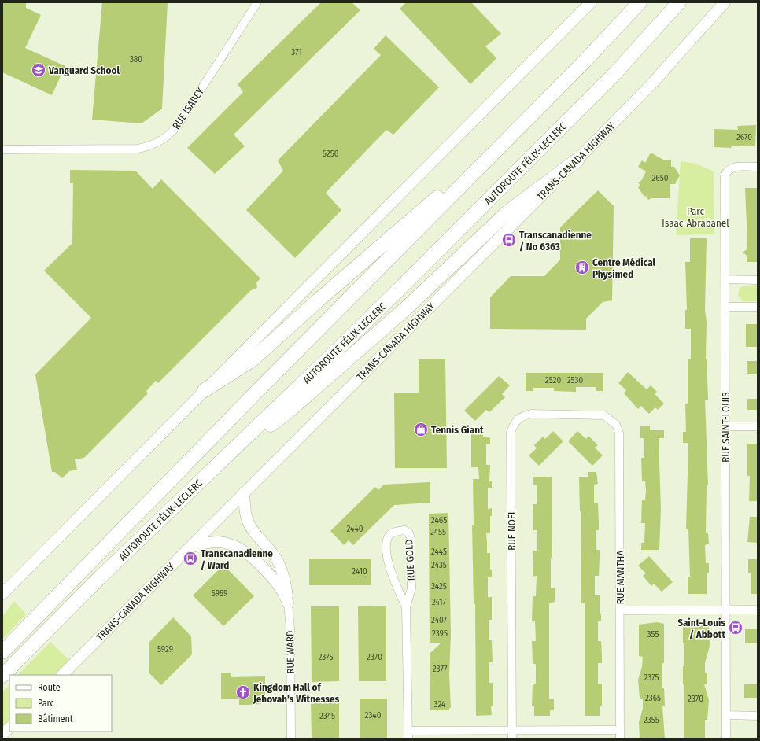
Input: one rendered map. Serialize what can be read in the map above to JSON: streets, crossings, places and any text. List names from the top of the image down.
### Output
{
  "streets": {
    "highway": ["AUTOROUTE FÉLIX-LECLERC"],
    "main road": ["TRANS-CANADA HIGHWAY"],
    "street": [
      "RUE ISABEY",
      "RUE SAINT-LOUIS",
      "RUE NOËL",
      "RUE GOLD",
      "RUE MANTHA",
      "RUE WARD"
    ]
  },
  "crossings": [
    ["RUE NOËL", "RUE MANTHA"]
  ],
  "parks": ["Parc Isaac-Abrabanel"],
  "places": {
    "school or university": ["Vanguard School"],
    "bus stop": ["Transcanadienne / No 6363", "Transcanadienne / Ward", "Saint-Louis / Abbott"],
    "building": ["Centre Médical Physimed"],
    "shop": ["Tennis Giant"],
    "church": ["Kingdom Hall of Jehovah's Witnesses"]
  },
  "house_numbers": [
    "371",
    "380",
    "2670",
    "6250",
    "2650",
    "2520",
    "2530",
    "2465",
    "2440",
    "2455",
    "2445",
    "2435",
    "2410",
    "2425",
    "5959",
    "2417",
    "2407",
    "2395",
    "355",
    "5929",
    "2375",
    "2370",
    "2377",
    "2375",
    "2365",
    "2370",
    "324",
    "2340",
    "2345",
    "2355"
  ],
  "legend": ["Route", "Parc", "Bâtiment"]
}
